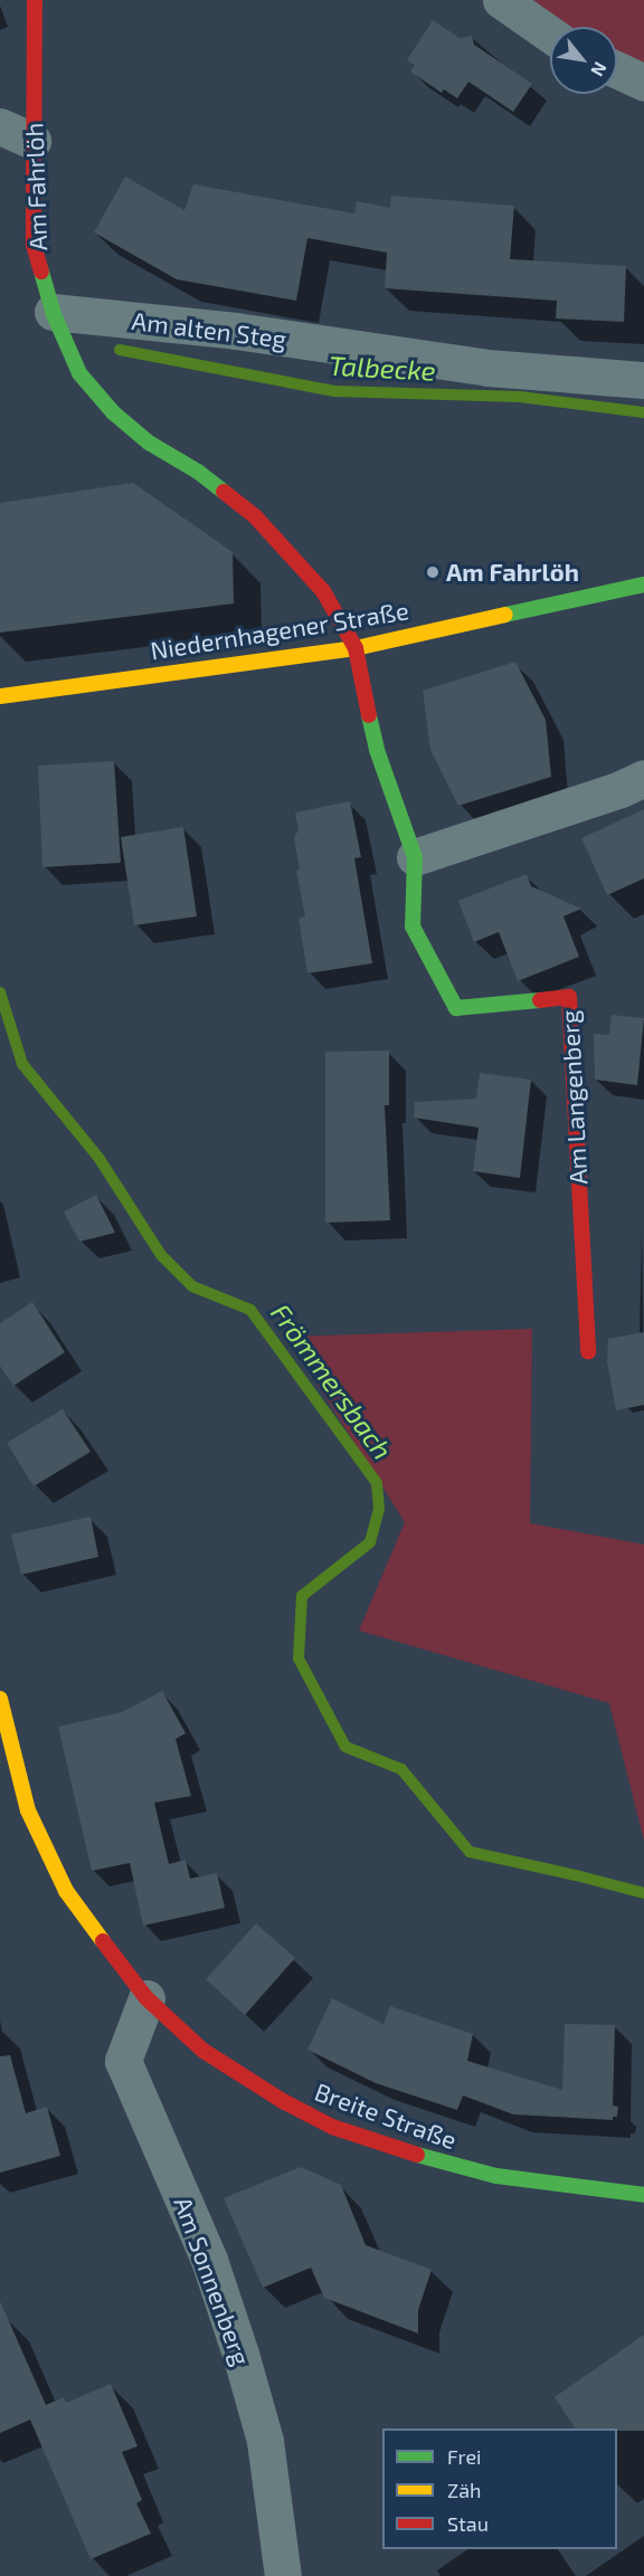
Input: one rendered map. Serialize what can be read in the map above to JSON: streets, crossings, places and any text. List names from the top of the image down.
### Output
{
  "streets": {
    "street": [
      "Am Fahrlöh",
      "Am alten Steg",
      "Niedernhagener Straße",
      "Am Langenberg",
      "Breite Straße",
      "Am Sonnenberg"
    ]
  },
  "crossings": [
    ["Am Fahrlöh", "Am alten Steg"],
    ["Am Fahrlöh", "Niedernhagener Straße"],
    ["Am Fahrlöh", "Am Langenberg"],
    ["Niedernhagener Straße", "Am Langenberg"],
    ["Breite Straße", "Am Sonnenberg"]
  ],
  "water": ["Talbecke", "Frömmersbach"],
  "places": ["Am Fahrlöh"],
  "legend": ["Frei", "Zäh", "Stau"],
  "north": "bottom right"
}
